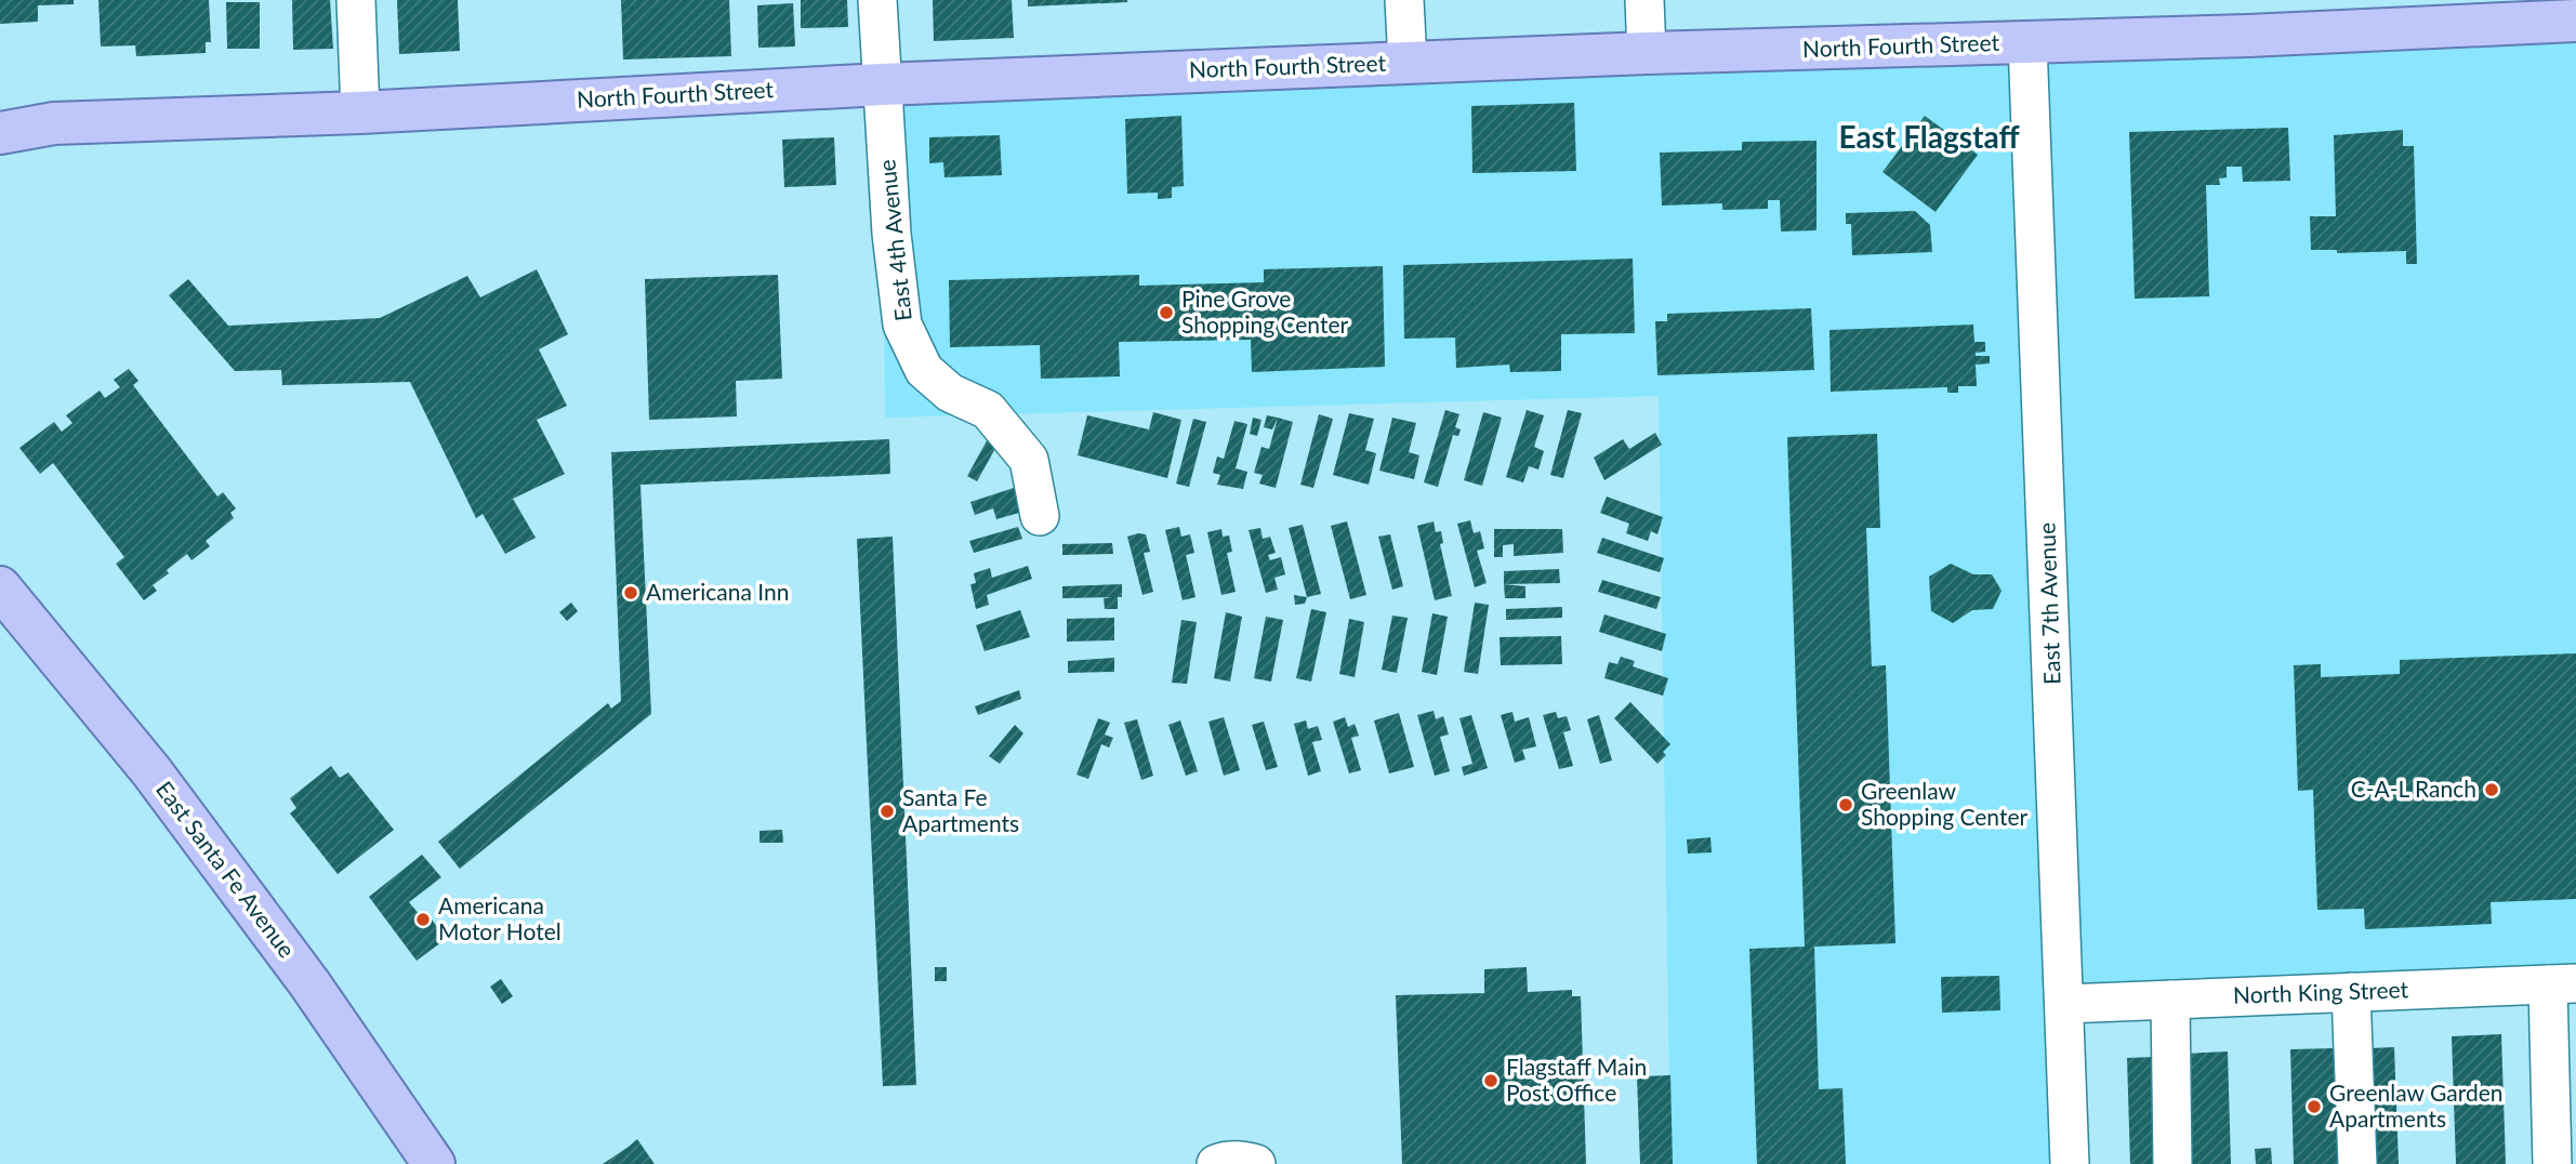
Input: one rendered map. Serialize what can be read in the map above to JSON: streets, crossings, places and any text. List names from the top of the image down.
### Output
{
  "streets": {
    "main road": ["North Fourth Street", "East Santa Fe Avenue"],
    "street": ["East 4th Avenue", "East 7th Avenue", "North King Street"]
  },
  "crossings": [
    ["North Fourth Street", "East 4th Avenue"],
    ["North Fourth Street", "East 7th Avenue"],
    ["East 7th Avenue", "North King Street"]
  ],
  "districts": ["East Flagstaff"],
  "places": [
    "Pine Grove Shopping Center",
    "Americana Inn",
    "C-A-L Ranch",
    "Greenlaw Shopping Center",
    "Santa Fe Apartments",
    "Americana Motor Hotel",
    "Flagstaff Main Post Office",
    "Greenlaw Garden Apartments"
  ]
}
